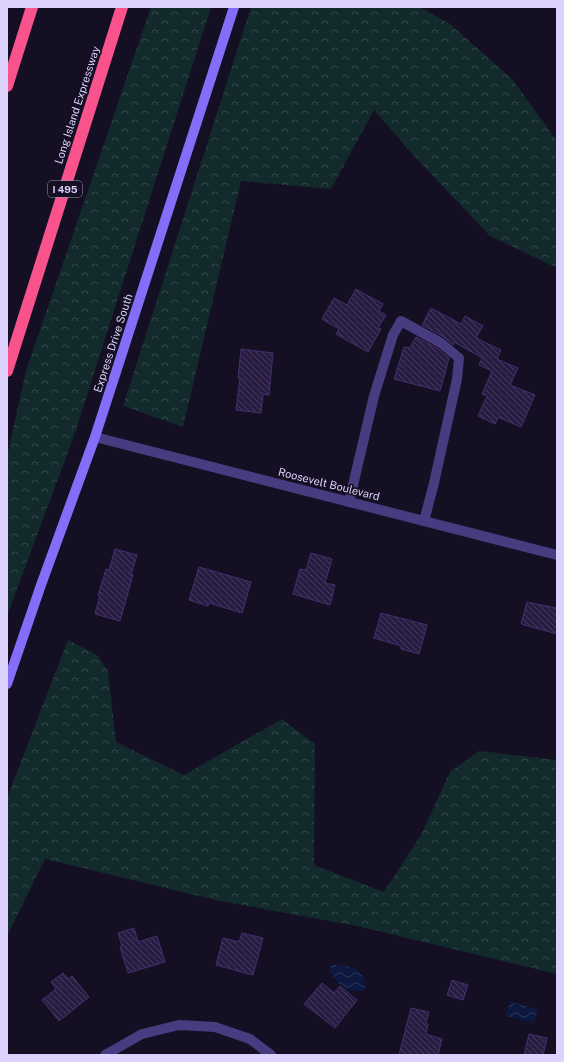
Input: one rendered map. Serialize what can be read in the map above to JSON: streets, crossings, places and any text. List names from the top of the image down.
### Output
{
  "streets": {
    "highway": ["Long Island Expressway", "I 495"],
    "main road": ["Express Drive South"],
    "street": ["Roosevelt Boulevard"]
  },
  "crossings": [
    ["Express Drive South", "Roosevelt Boulevard"]
  ]
}
